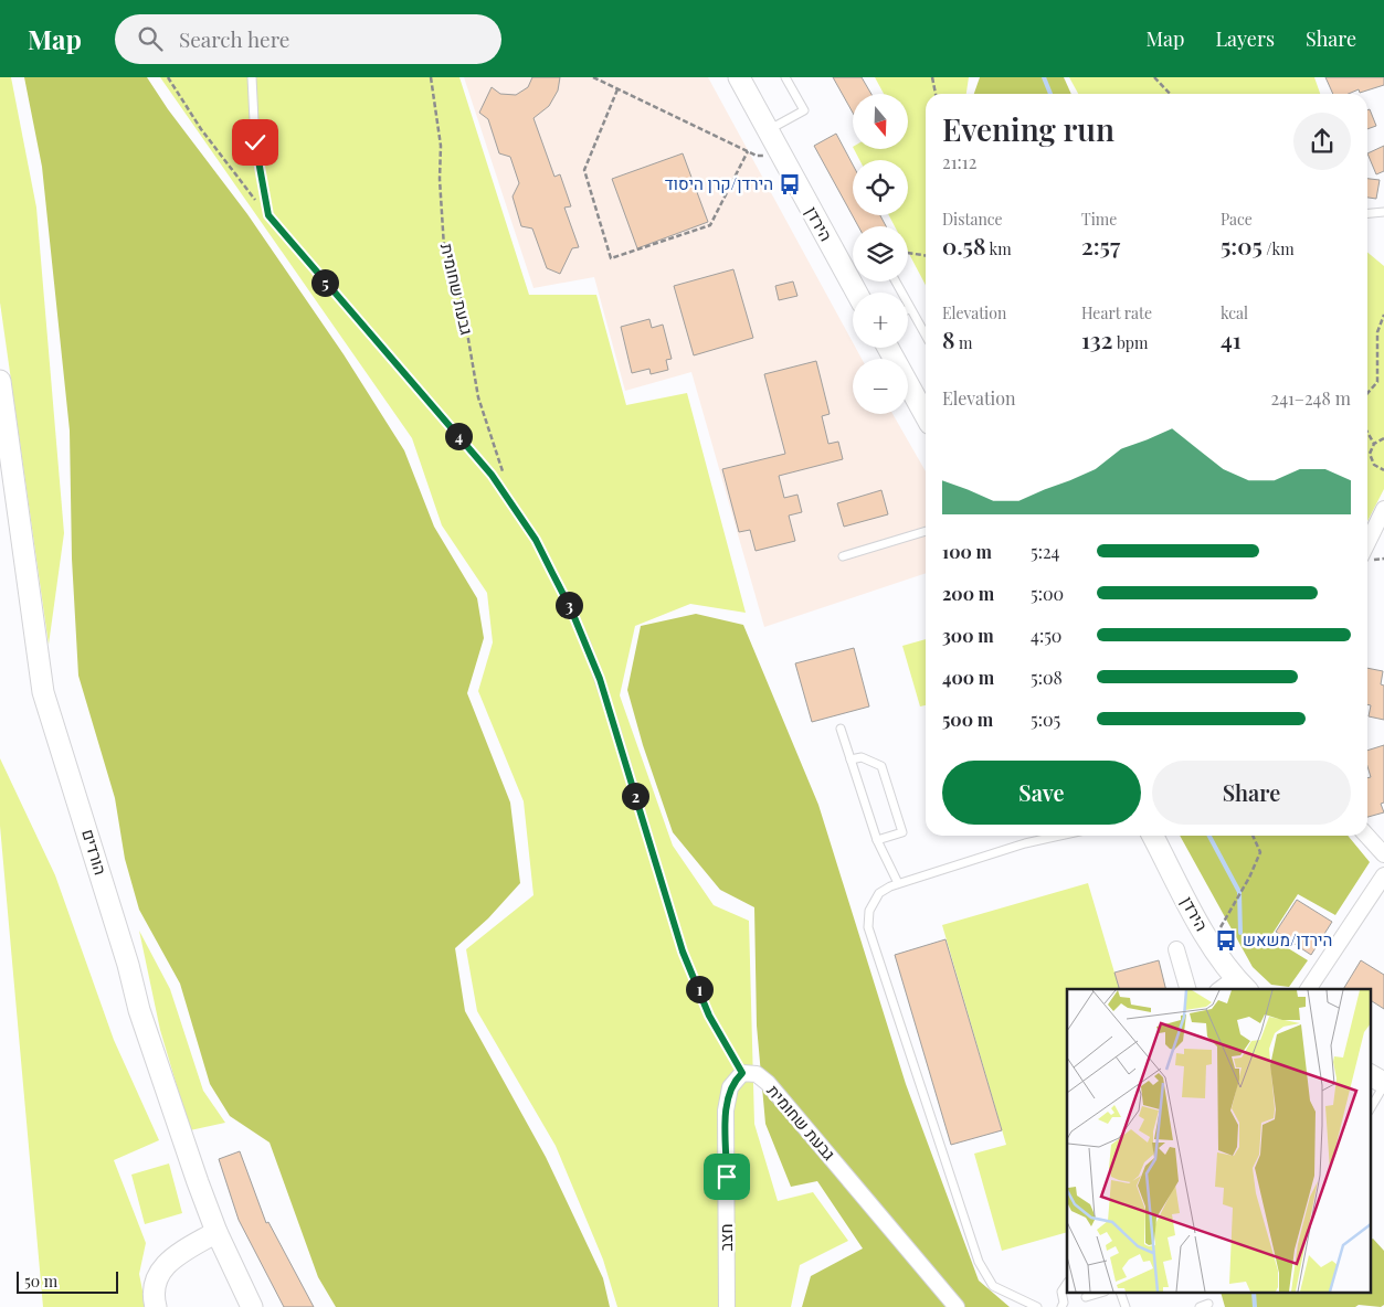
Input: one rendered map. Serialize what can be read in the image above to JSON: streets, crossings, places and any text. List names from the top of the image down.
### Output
{
  "streets": {
    "street": [
      "הירדן",
      "גבעת שחומית",
      "הורדים",
      "חצב"
    ]
  },
  "crossings": [
    ["גבעת שחומית", "חצב"]
  ],
  "places": {
    "bus stop": ["הירדן/קרן היסוד", "הירדן/משאש"]
  },
  "scale_bar": "50 m",
  "north": "bottom",
  "page": {
    "header": "Map",
    "search": "Search here",
    "nav": ["Map", "Layers", "Share"],
    "map_buttons": ["+", "−"],
    "heading": ["Evening run", "21:12"],
    "stats": [
      ["Distance", "0.58 km"],
      ["Time", "2:57"],
      ["Pace", "5:05 /km"],
      ["Elevation", "8 m"],
      ["Heart rate", "132 bpm"],
      ["kcal", "41"]
    ],
    "pins": [
      "5",
      "4",
      "3",
      "2",
      "1"
    ],
    "chart": ["Elevation", "241–248 m"],
    "list": [
      {
        "name": "100 m",
        "note": "5:24"
      },
      {
        "name": "200 m",
        "note": "5:00"
      },
      {
        "name": "300 m",
        "note": "4:50"
      },
      {
        "name": "400 m",
        "note": "5:08"
      },
      {
        "name": "500 m",
        "note": "5:05"
      }
    ],
    "buttons": ["Save", "Share"],
    "scale": "50 m"
  }
}
